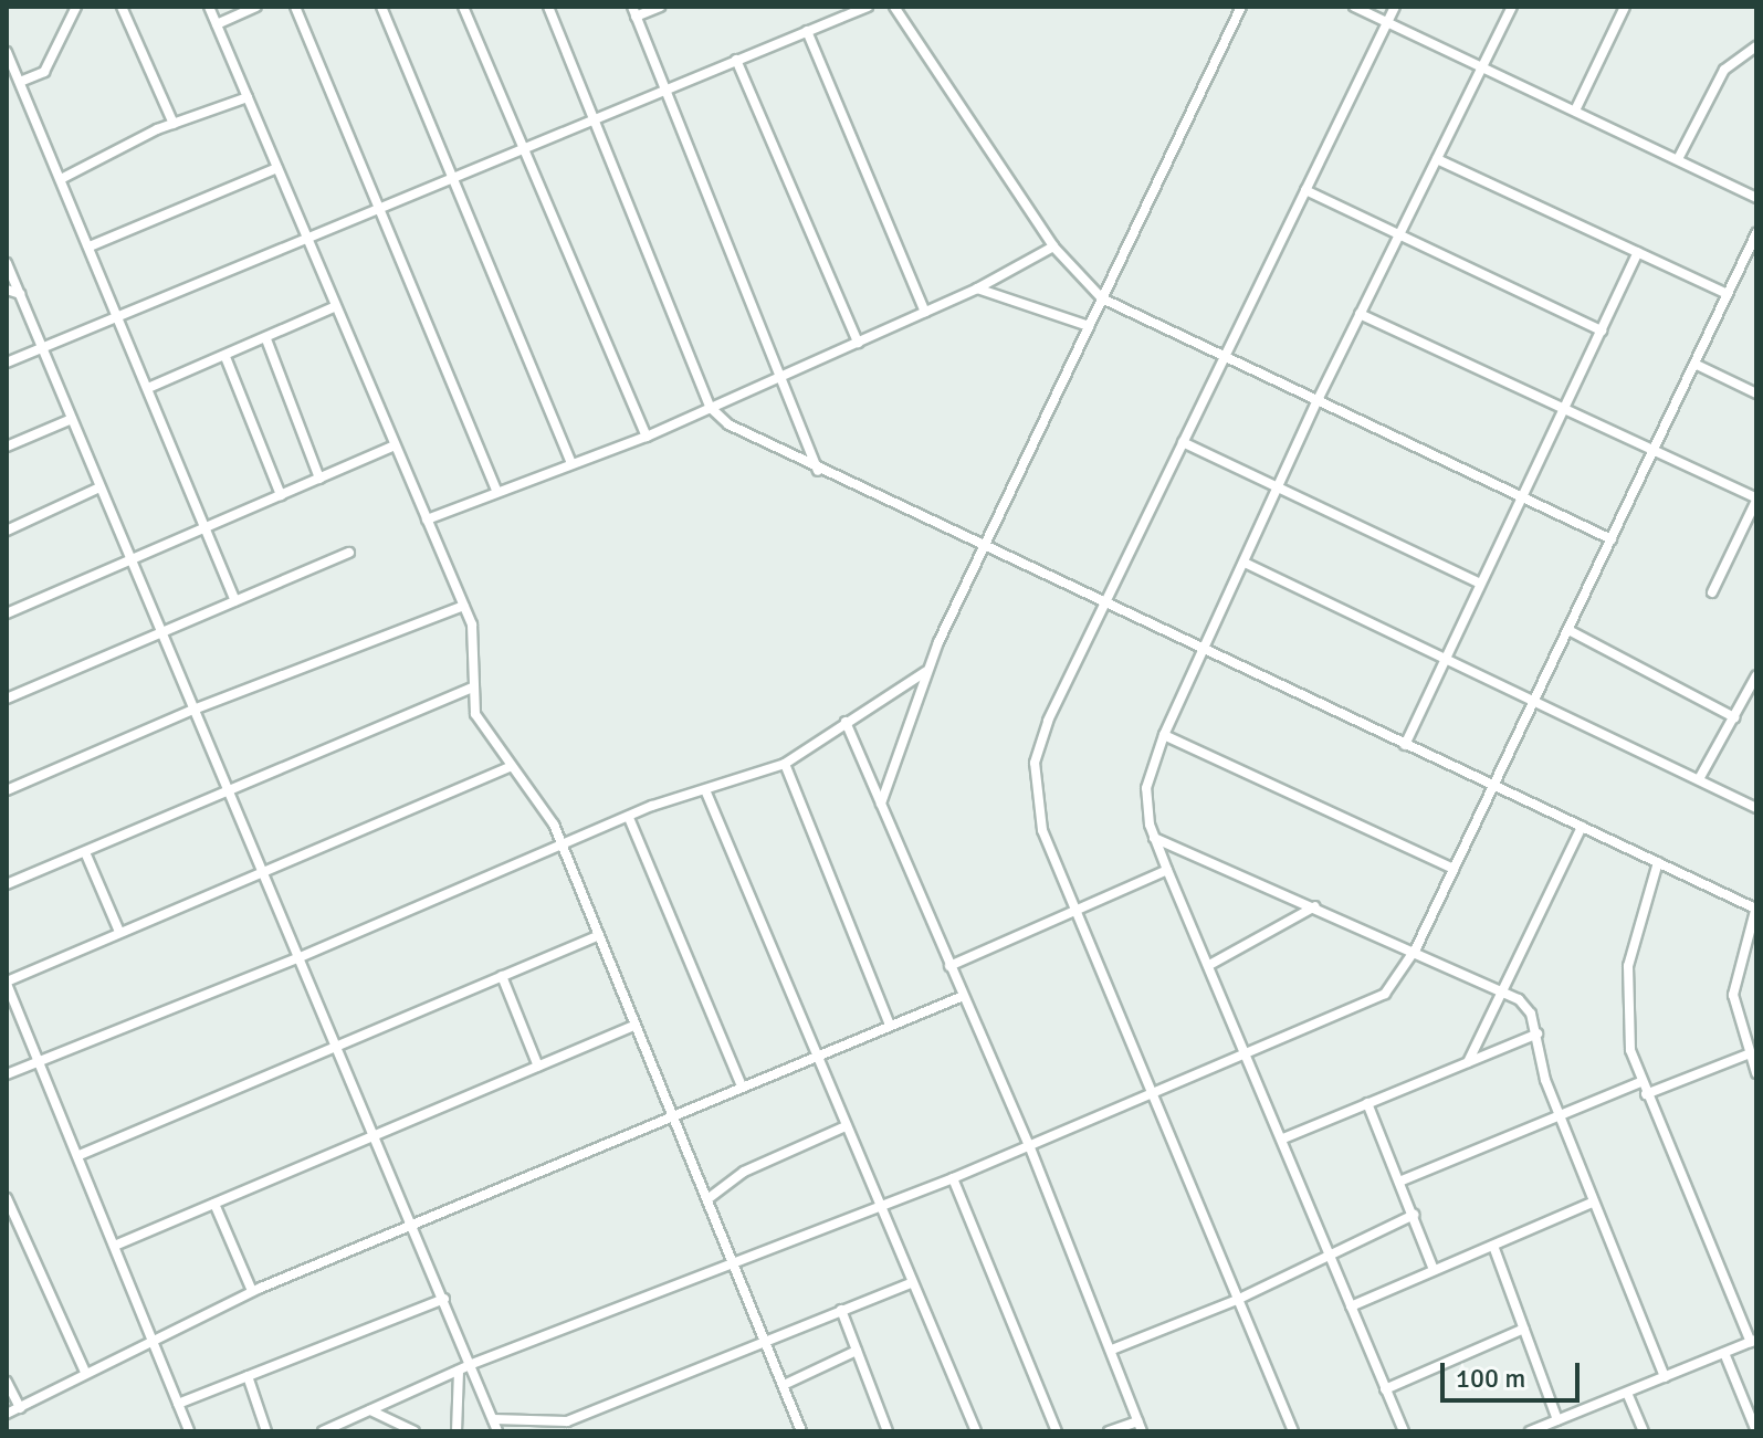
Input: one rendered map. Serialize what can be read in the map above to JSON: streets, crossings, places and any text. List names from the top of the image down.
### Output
{
  "scale_bar": "100 m"
}
